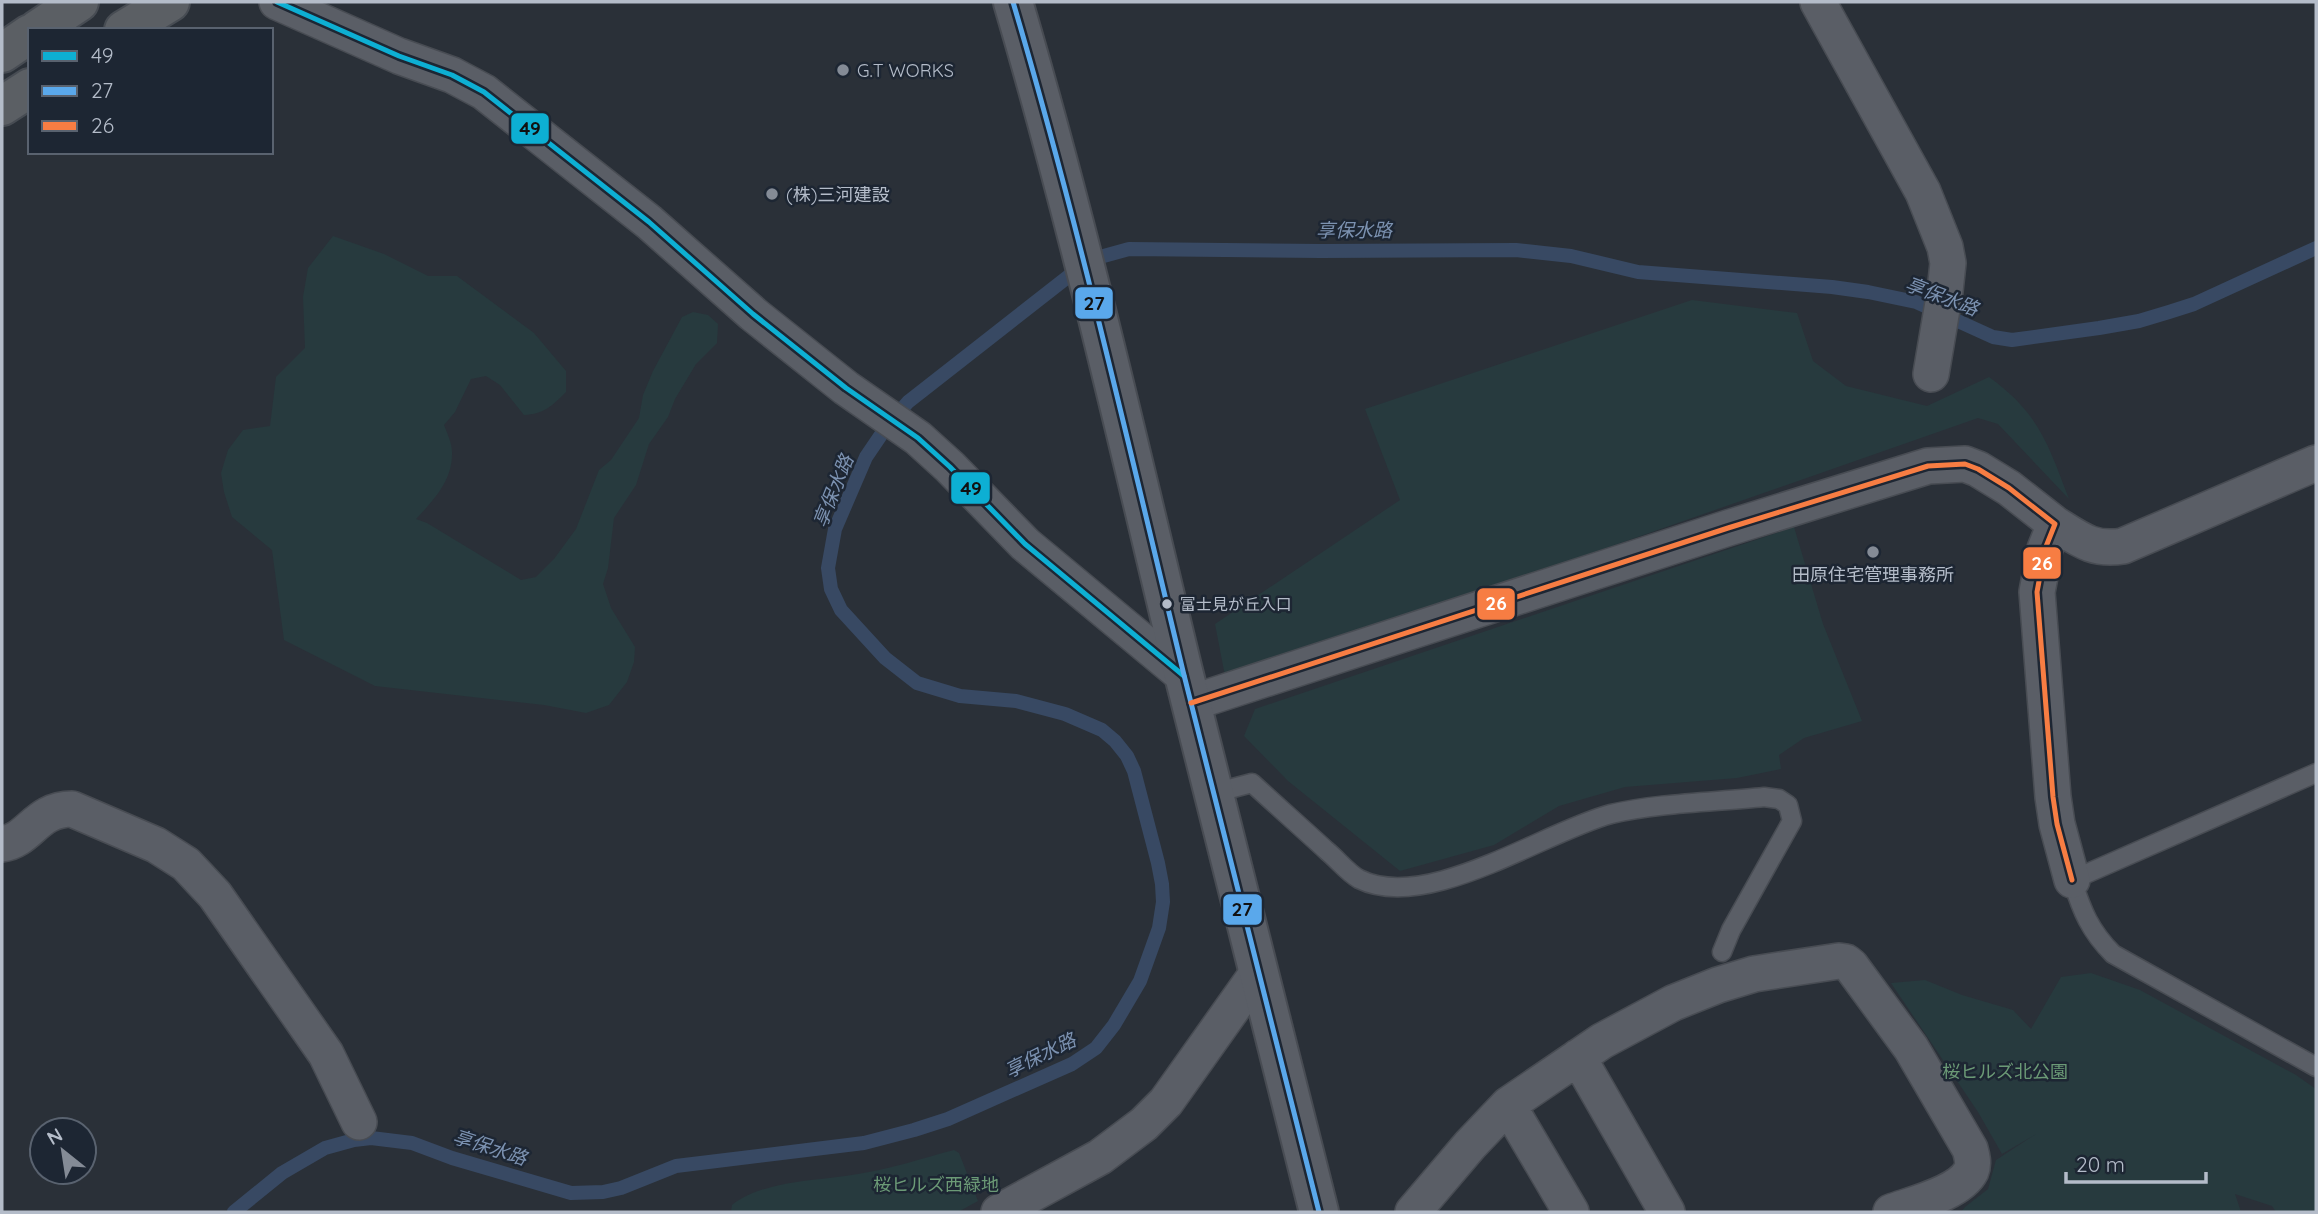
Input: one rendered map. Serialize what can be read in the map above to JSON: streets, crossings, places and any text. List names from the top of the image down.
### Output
{
  "water": ["享保水路"],
  "parks": ["桜ヒルズ北公園", "桜ヒルズ西緑地"],
  "places": [
    "G.T WORKS",
    "(株)三河建設",
    "田原住宅管理事務所",
    "富士見が丘入口"
  ],
  "lines": ["transit line 49", "transit line 27", "transit line 26"],
  "legend": ["49", "27", "26"],
  "scale_bar": "20 m",
  "north": "top left"
}
